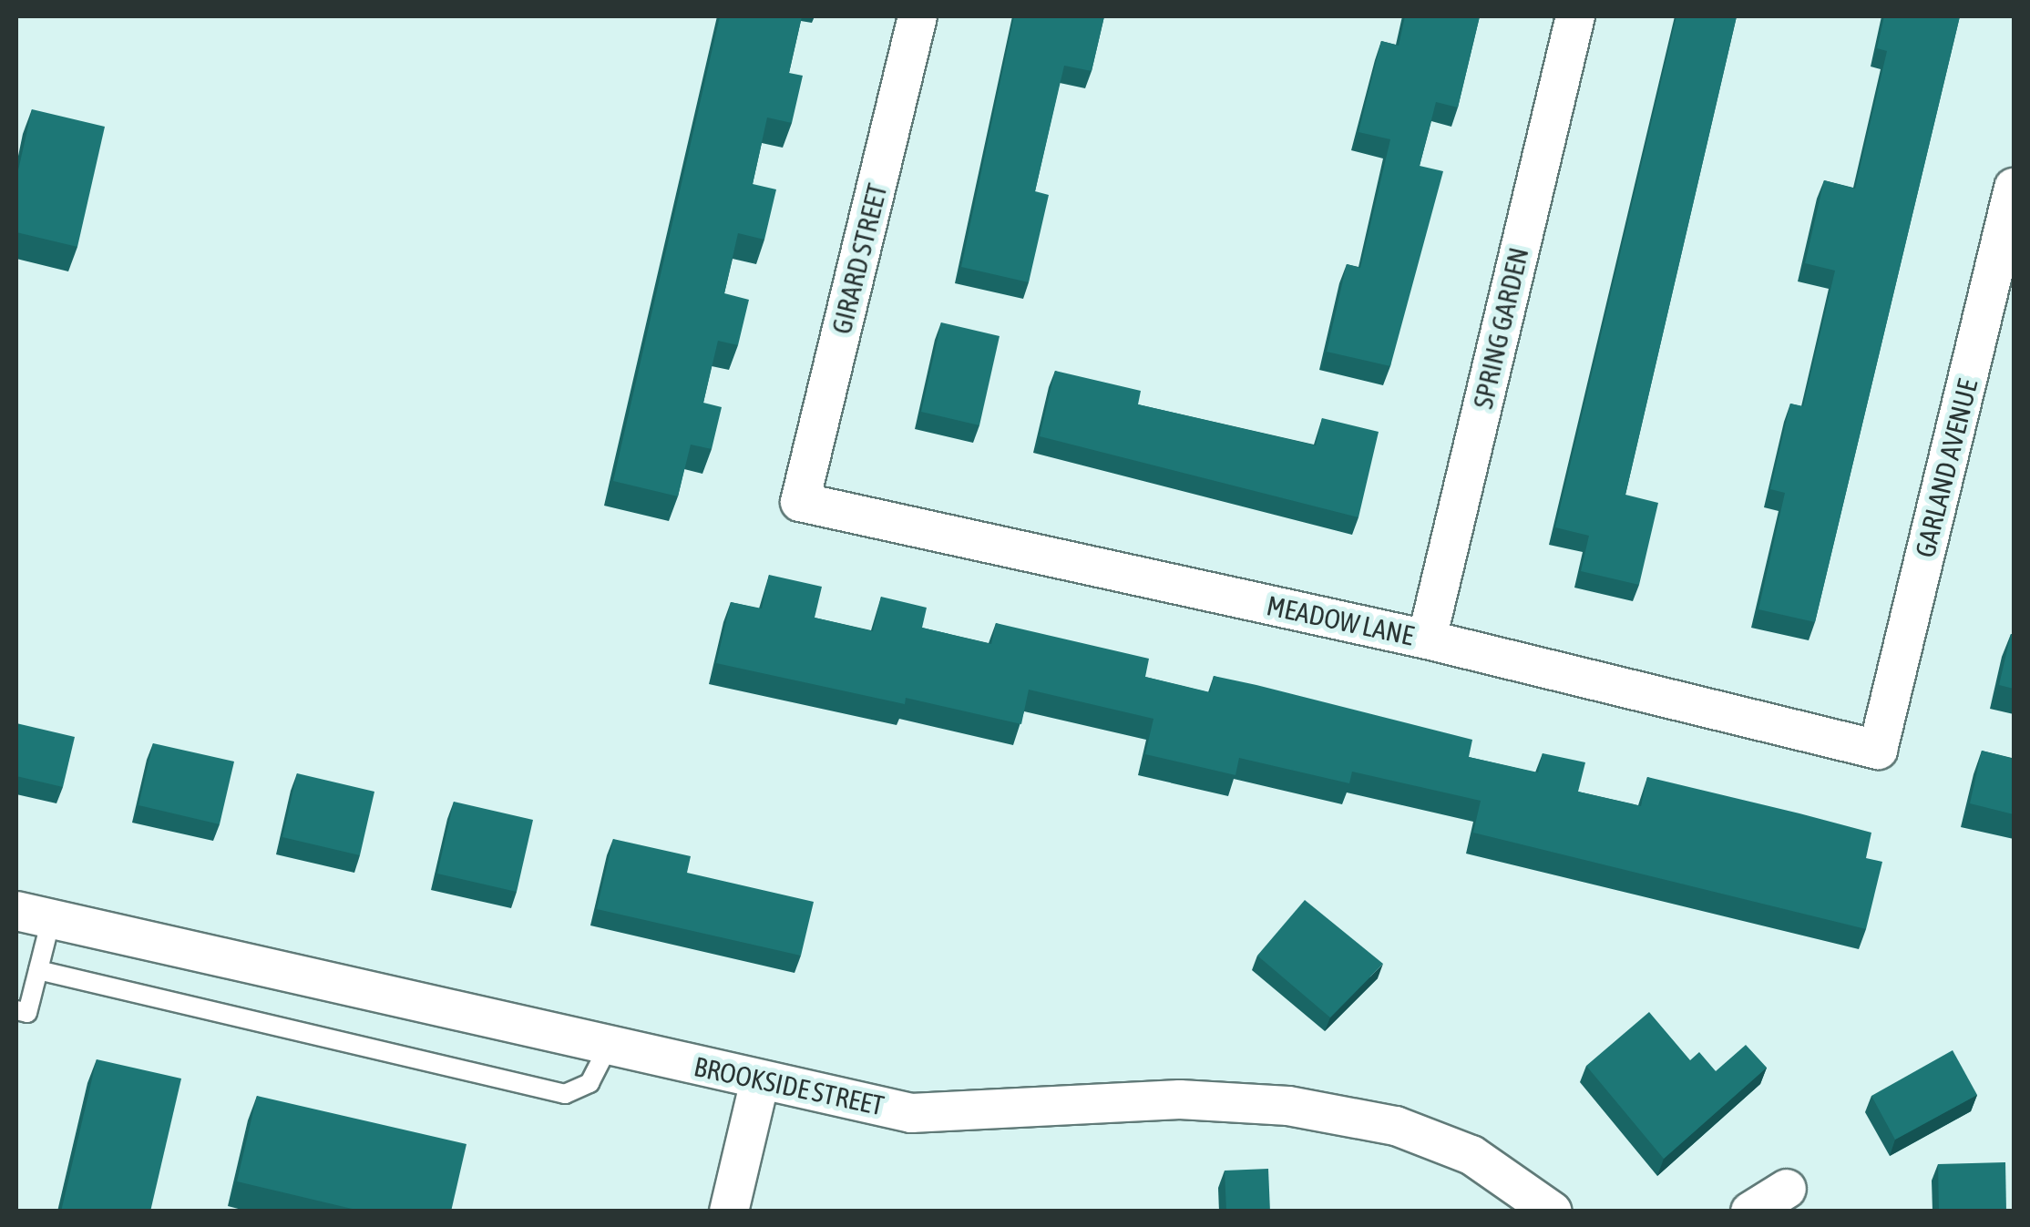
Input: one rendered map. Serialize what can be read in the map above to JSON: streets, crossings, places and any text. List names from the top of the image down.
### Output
{
  "streets": {
    "street": [
      "GIRARD STREET",
      "SPRING GARDEN",
      "GARLAND AVENUE",
      "MEADOW LANE",
      "BROOKSIDE STREET"
    ]
  },
  "crossings": [
    ["GIRARD STREET", "MEADOW LANE"],
    ["SPRING GARDEN", "MEADOW LANE"],
    ["GARLAND AVENUE", "MEADOW LANE"]
  ]
}
